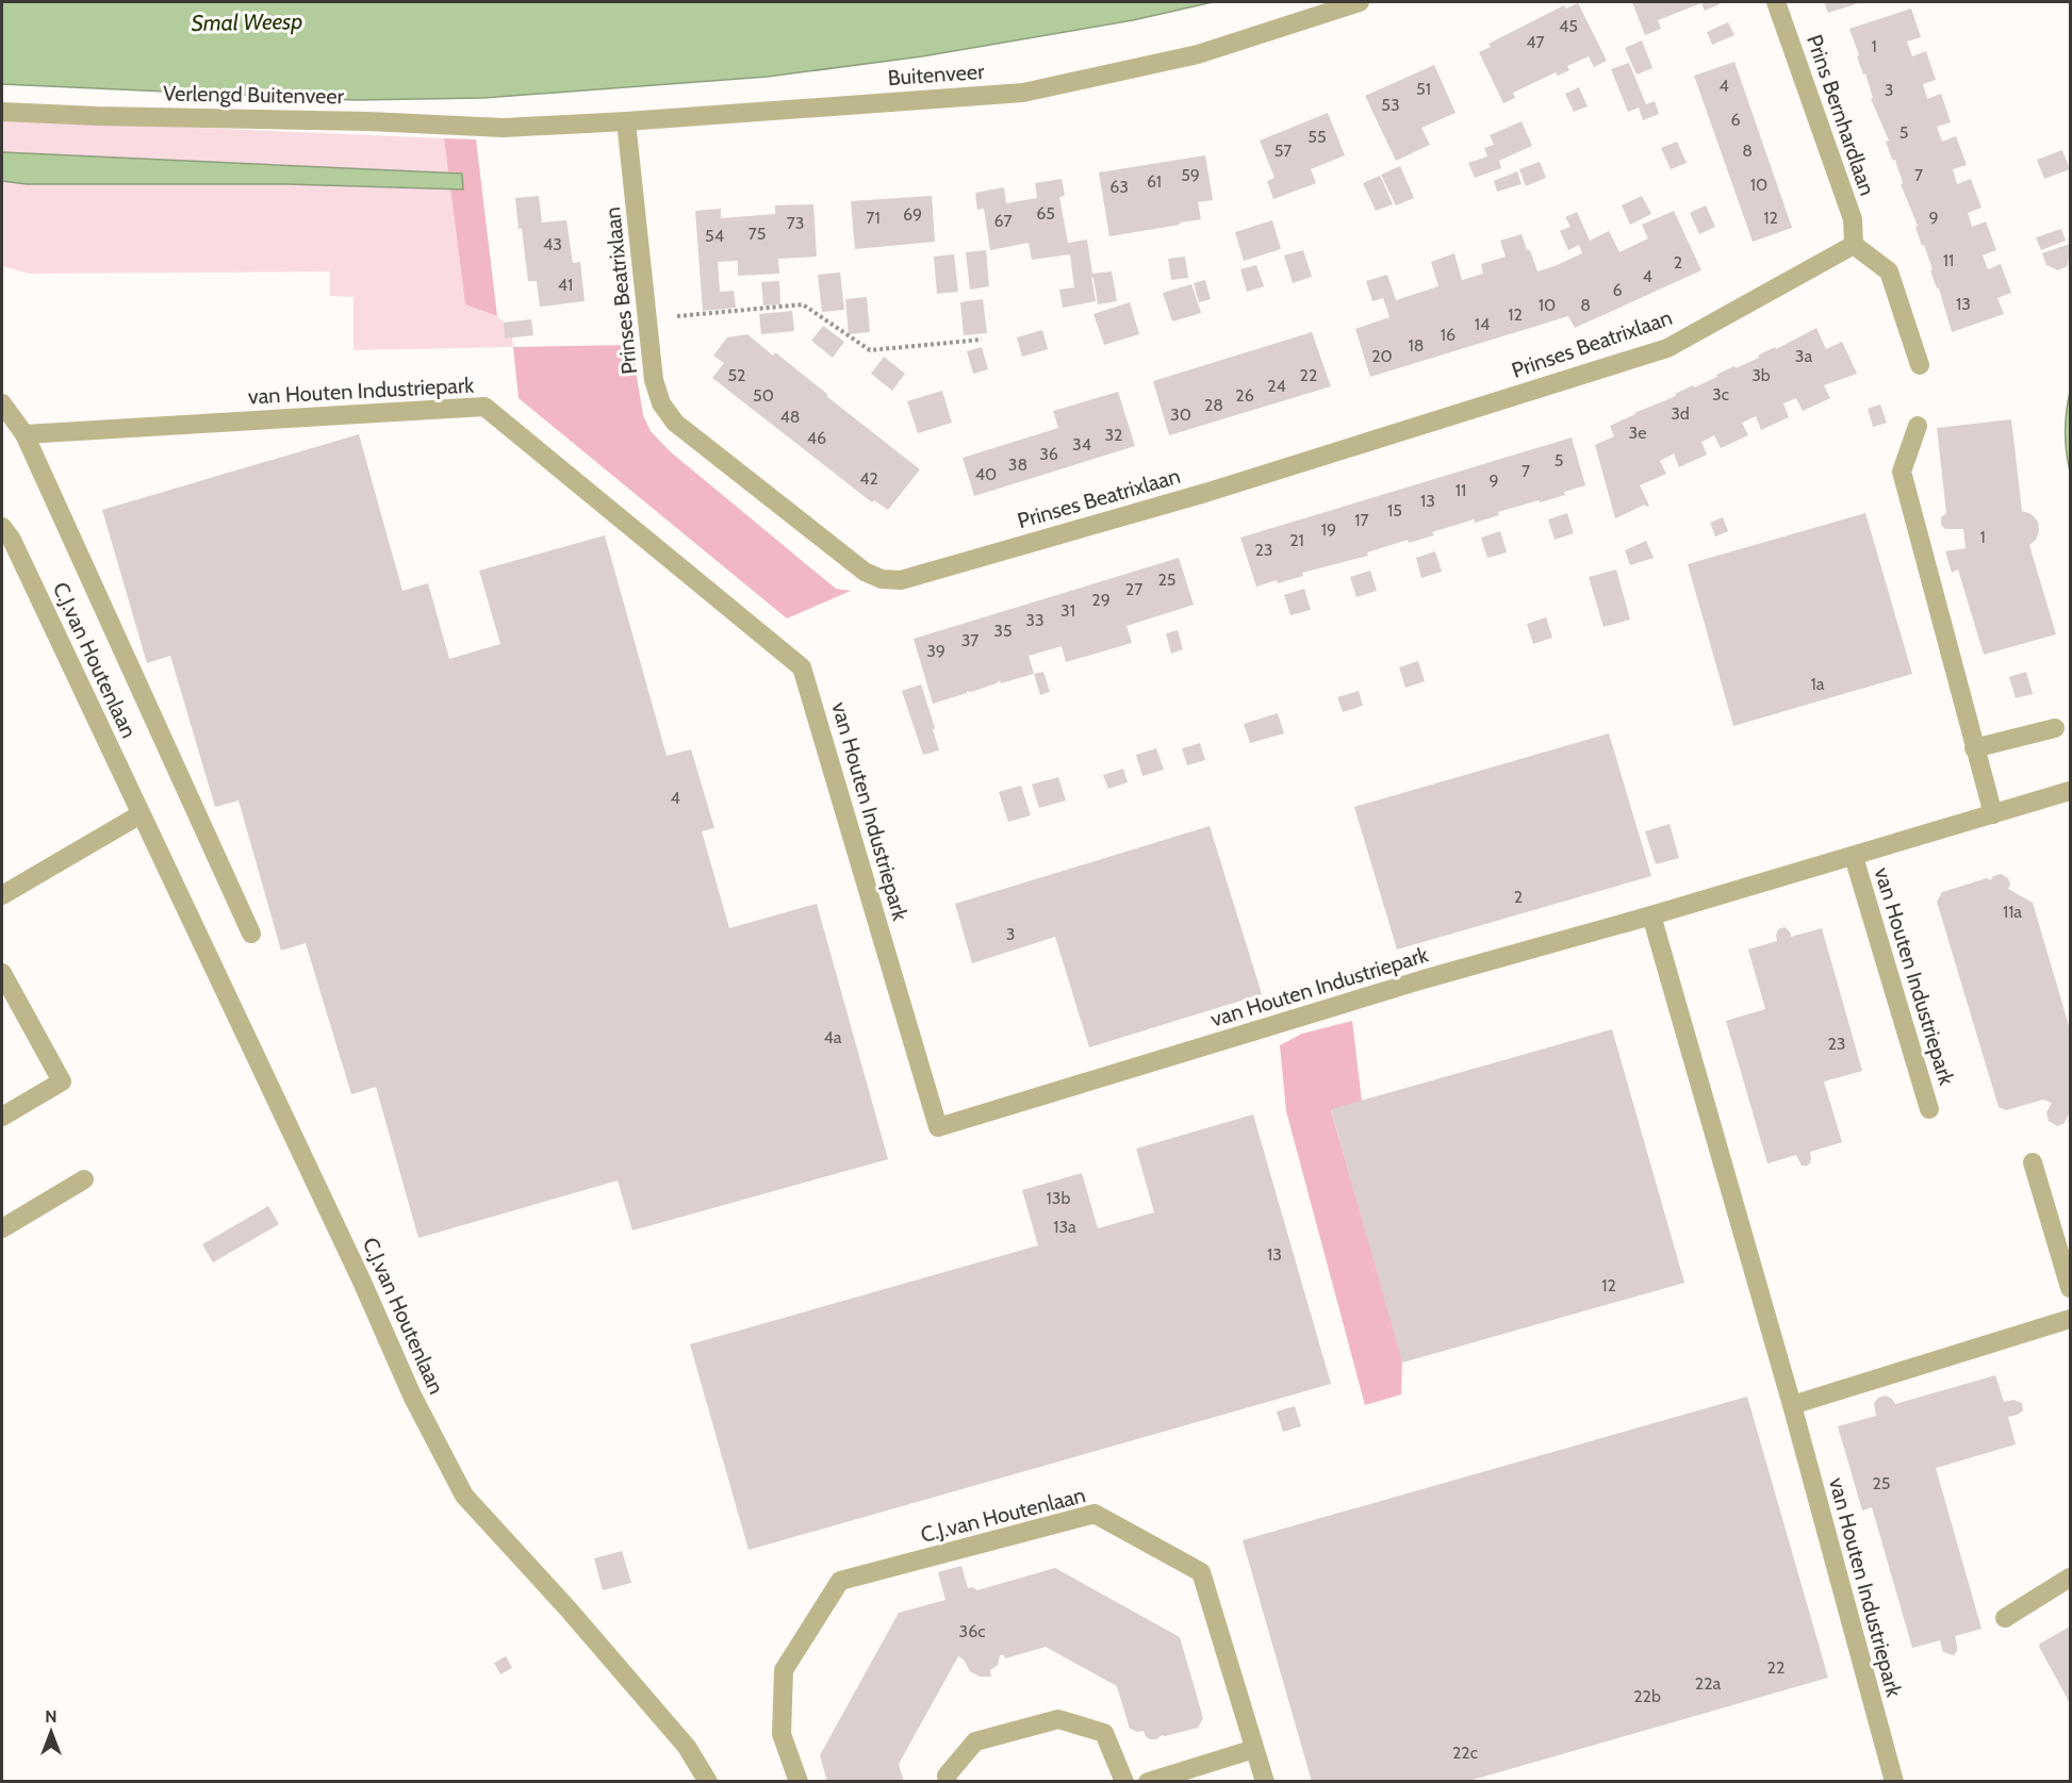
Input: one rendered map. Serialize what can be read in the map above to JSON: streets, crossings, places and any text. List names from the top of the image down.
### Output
{
  "streets": {
    "street": [
      "Buitenveer",
      "Verlengd Buitenveer",
      "Prins Bernhardlaan",
      "Prinses Beatrixlaan",
      "van Houten Industriepark",
      "C.J.van Houtenlaan"
    ]
  },
  "crossings": [
    ["Buitenveer", "Verlengd Buitenveer"],
    ["Buitenveer", "Prinses Beatrixlaan"],
    ["Prins Bernhardlaan", "Prinses Beatrixlaan"]
  ],
  "water": ["Smal Weesp"],
  "house_numbers": [
    "45",
    "47",
    "1",
    "4",
    "51",
    "3",
    "53",
    "6",
    "5",
    "55",
    "57",
    "8",
    "59",
    "7",
    "61",
    "10",
    "63",
    "65",
    "69",
    "71",
    "12",
    "9",
    "67",
    "73",
    "75",
    "54",
    "43",
    "11",
    "2",
    "4",
    "41",
    "6",
    "13",
    "10",
    "8",
    "12",
    "14",
    "16",
    "18",
    "20",
    "3a",
    "52",
    "22",
    "3b",
    "24",
    "3c",
    "50",
    "26",
    "28",
    "3d",
    "30",
    "48",
    "3e",
    "32",
    "46",
    "34",
    "36",
    "5",
    "38",
    "7",
    "40",
    "42",
    "9",
    "11",
    "13",
    "15",
    "17",
    "19",
    "1",
    "21",
    "23",
    "25",
    "27",
    "29",
    "31",
    "33",
    "35",
    "37",
    "39",
    "1a",
    "4",
    "2",
    "11a",
    "3",
    "4a",
    "23",
    "13b",
    "13a",
    "13",
    "12",
    "25",
    "36c",
    "22",
    "22a",
    "22b",
    "22c"
  ],
  "north": "top"
}
